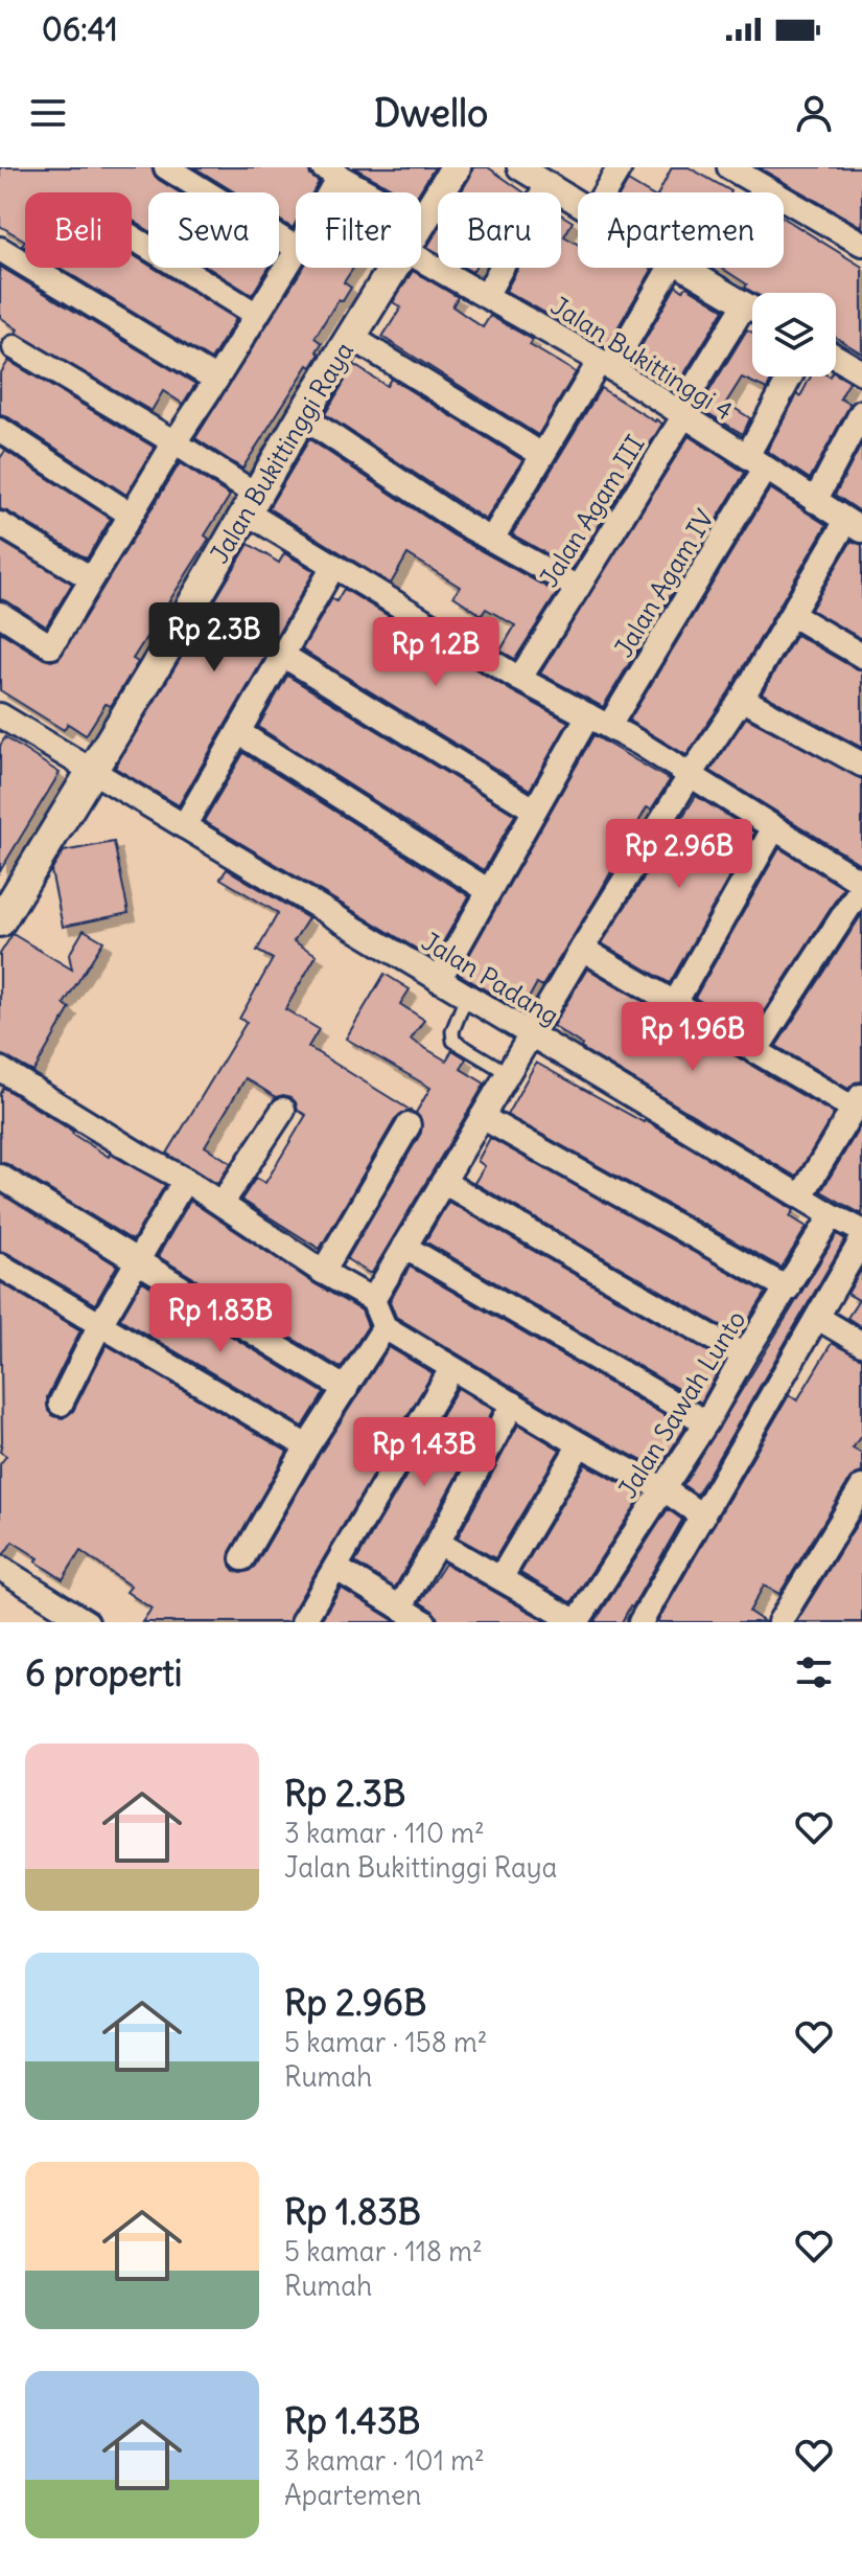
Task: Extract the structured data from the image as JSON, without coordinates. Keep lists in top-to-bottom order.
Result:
{
  "streets": {
    "street": [
      "Jalan Bukittinggi 4",
      "Jalan Bukittinggi Raya",
      "Jalan Agam III",
      "Jalan Agam IV",
      "Jalan Padang",
      "Jalan Sawah Lunto"
    ]
  },
  "crossings": [
    ["Jalan Bukittinggi 4", "Jalan Agam III"],
    ["Jalan Bukittinggi 4", "Jalan Agam IV"],
    ["Jalan Bukittinggi Raya", "Jalan Padang"],
    ["Jalan Agam IV", "Jalan Padang"],
    ["Jalan Padang", "Jalan Sawah Lunto"]
  ],
  "page": {
    "status": "06:41",
    "header": "Dwello",
    "chip": [
      "Beli",
      "Sewa",
      "Filter",
      "Baru",
      "Apartemen"
    ],
    "price": [
      "Rp 2.3B",
      "Rp 1.2B",
      "Rp 2.96B",
      "Rp 1.96B",
      "Rp 1.83B",
      "Rp 1.43B"
    ],
    "heading": "6 properti",
    "list": [
      {
        "name": "Rp 2.3B",
        "note": "3 kamar · 110 m² · Jalan Bukittinggi Raya"
      },
      {
        "name": "Rp 2.96B",
        "note": "5 kamar · 158 m² · Rumah"
      },
      {
        "name": "Rp 1.83B",
        "note": "5 kamar · 118 m² · Rumah"
      },
      {
        "name": "Rp 1.43B",
        "note": "3 kamar · 101 m² · Apartemen"
      }
    ]
  }
}
